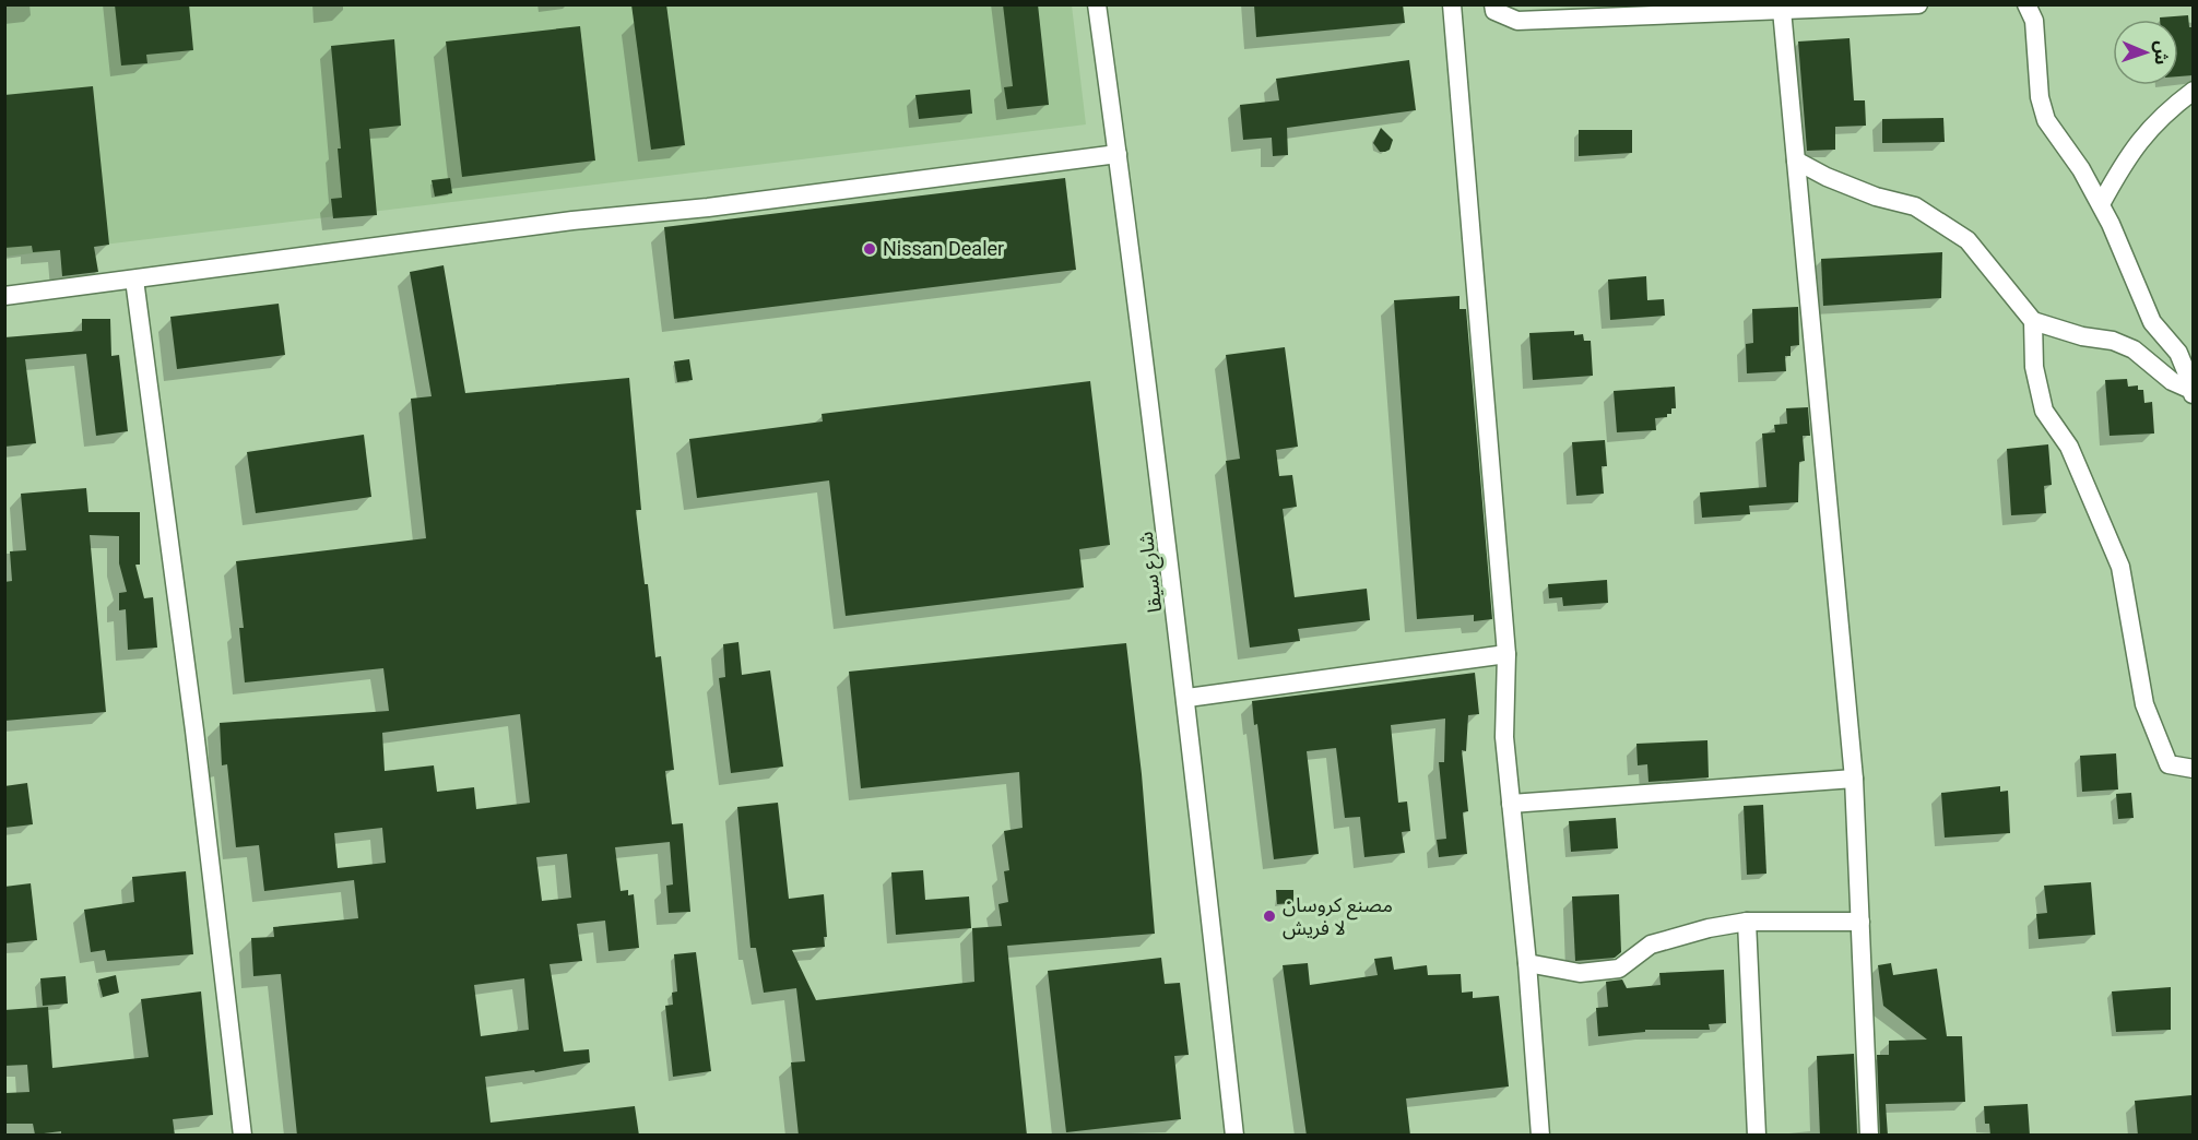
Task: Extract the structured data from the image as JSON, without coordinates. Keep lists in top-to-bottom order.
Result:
{
  "streets": {
    "street": ["شارع سيقا"]
  },
  "places": ["Nissan Dealer", "مصنع كروسان لا فريش"],
  "north": "right"
}
